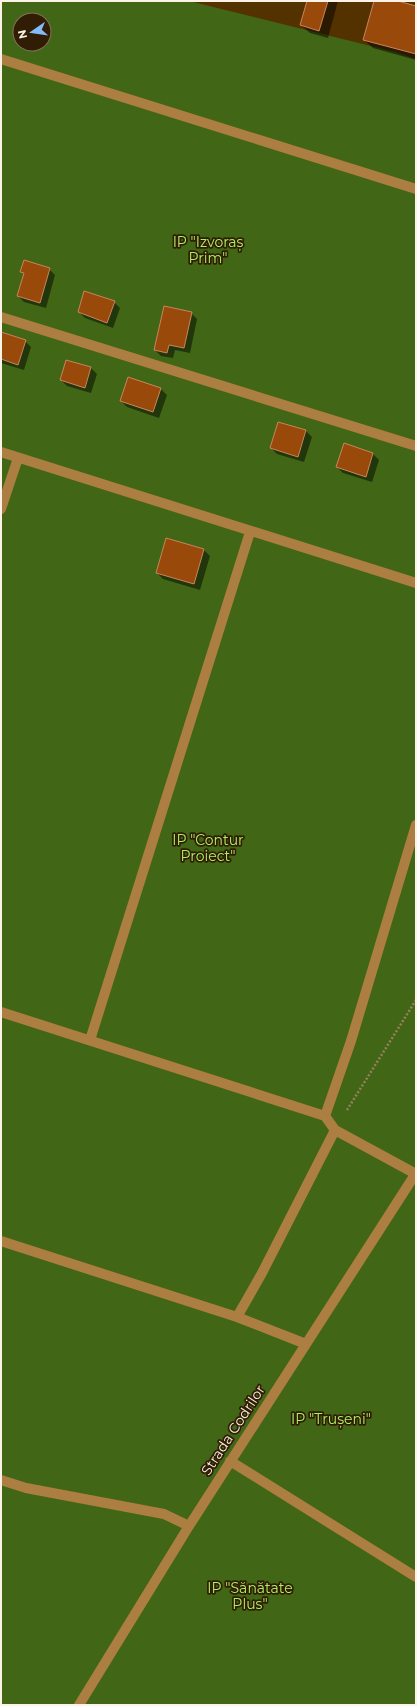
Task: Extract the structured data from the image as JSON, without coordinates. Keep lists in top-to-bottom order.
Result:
{
  "streets": {
    "street": ["Strada Codrilor"]
  },
  "parks": [
    "IP \"Izvoraș Prim\"",
    "IP \"Contur Proiect\"",
    "IP \"Trușeni\"",
    "IP \"Sănătate Plus\""
  ],
  "north": "left"
}
